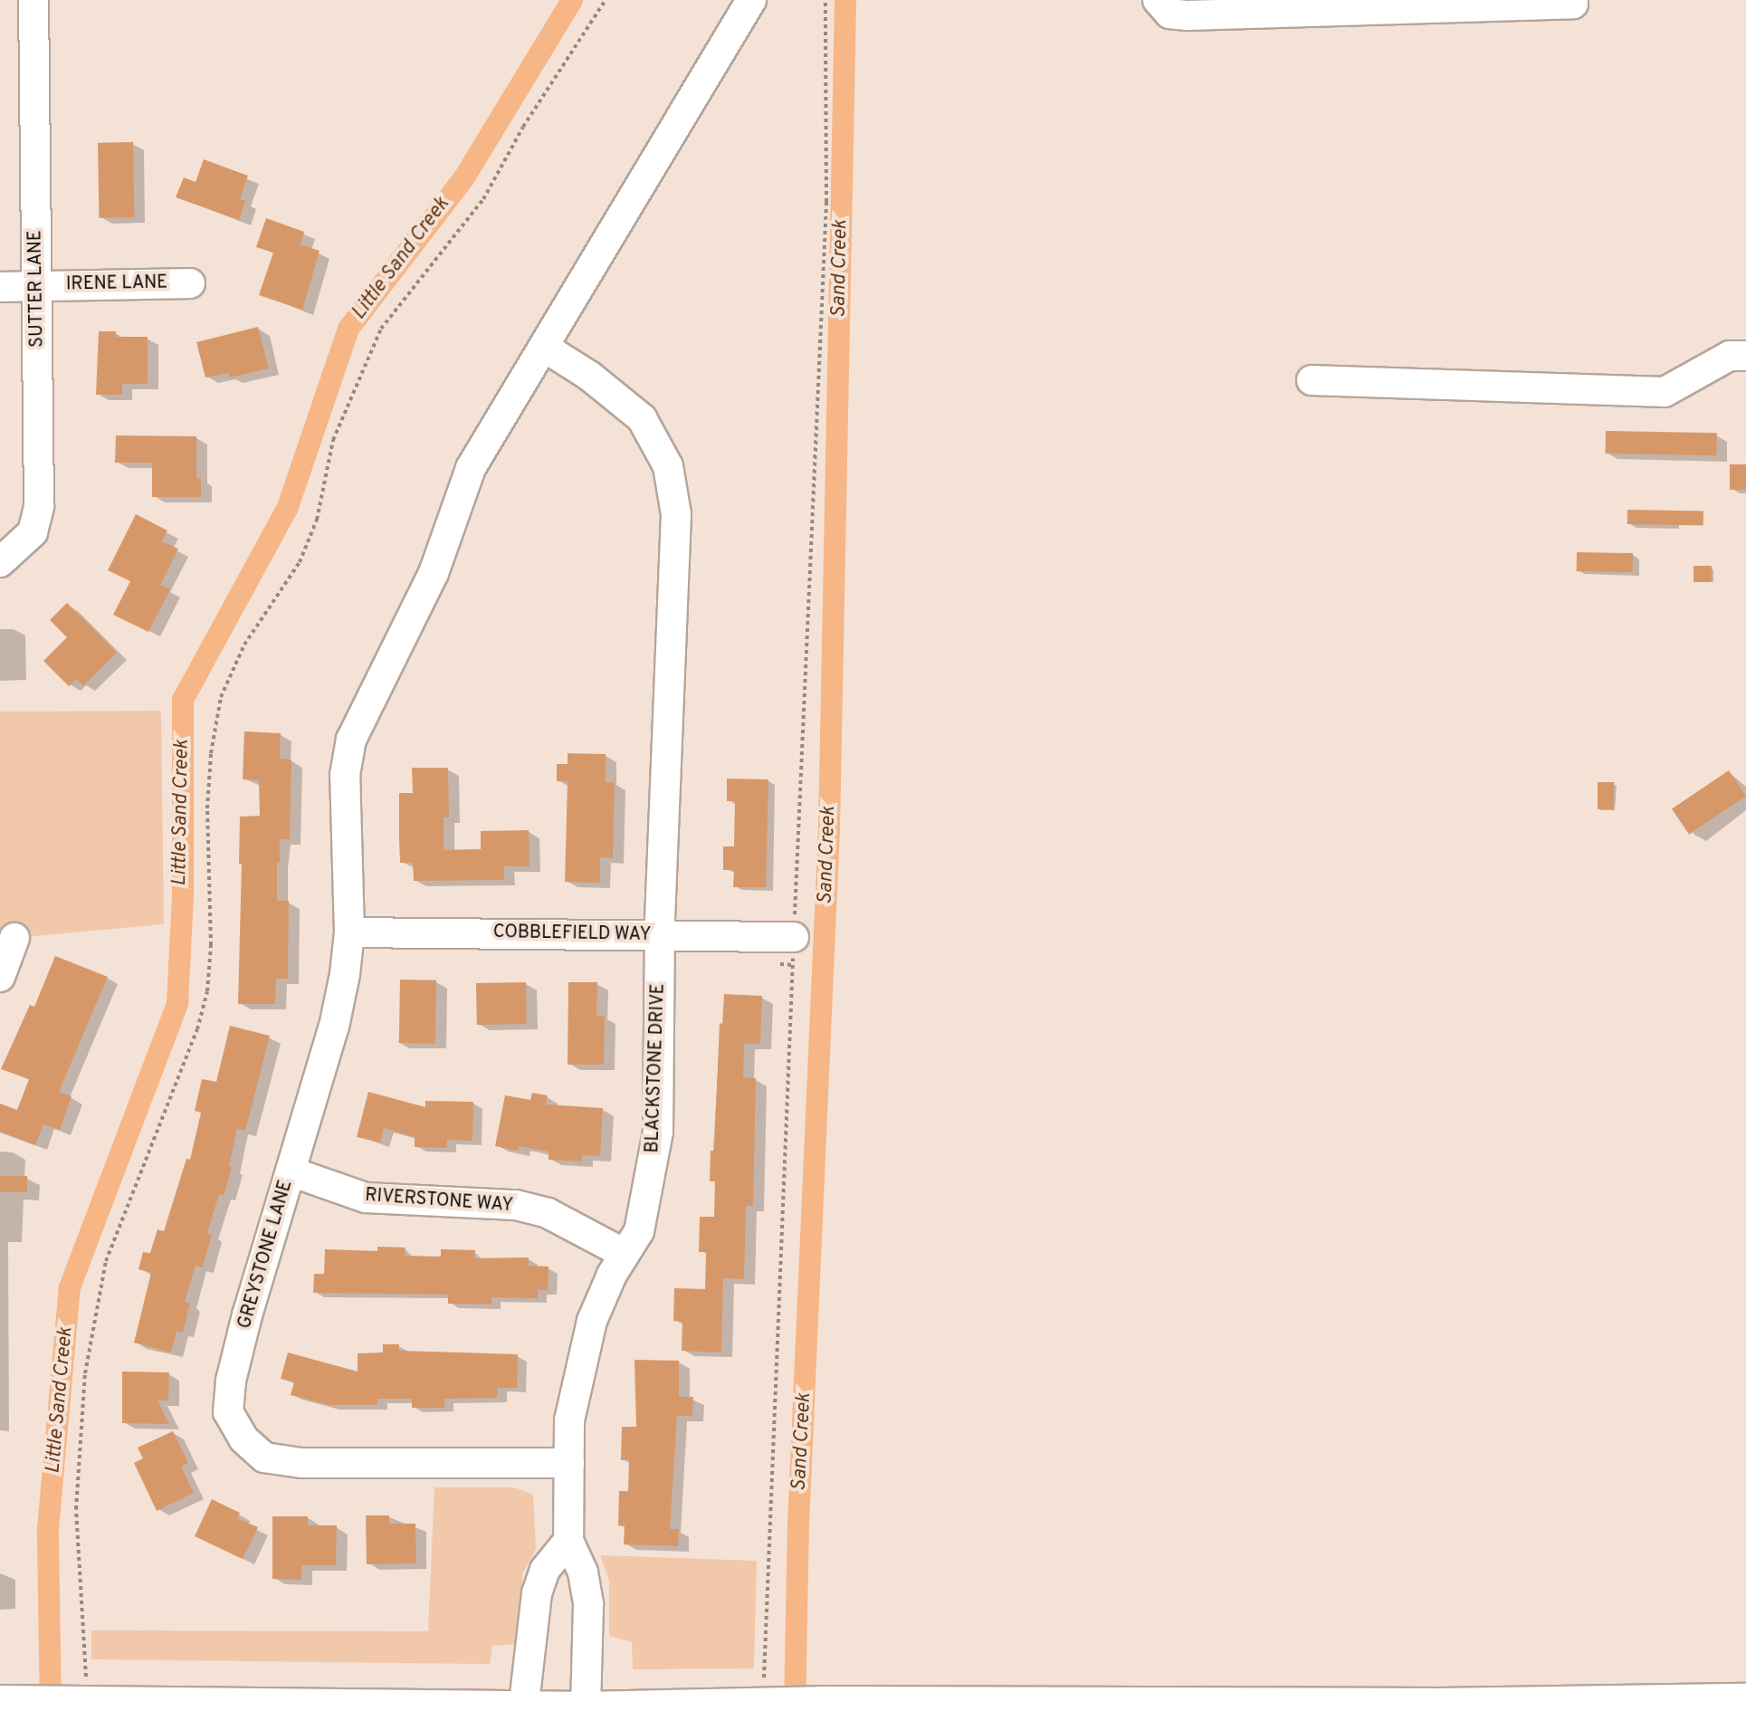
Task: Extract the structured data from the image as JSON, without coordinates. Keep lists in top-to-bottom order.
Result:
{
  "streets": {
    "street": [
      "IRENE LANE",
      "SUTTER LANE",
      "COBBLEFIELD WAY",
      "BLACKSTONE DRIVE",
      "RIVERSTONE WAY",
      "GREYSTONE LANE"
    ]
  },
  "crossings": [
    ["IRENE LANE", "SUTTER LANE"],
    ["COBBLEFIELD WAY", "BLACKSTONE DRIVE"],
    ["COBBLEFIELD WAY", "GREYSTONE LANE"],
    ["BLACKSTONE DRIVE", "RIVERSTONE WAY"],
    ["BLACKSTONE DRIVE", "GREYSTONE LANE"],
    ["RIVERSTONE WAY", "GREYSTONE LANE"]
  ],
  "water": ["Little Sand Creek", "Sand Creek"]
}
